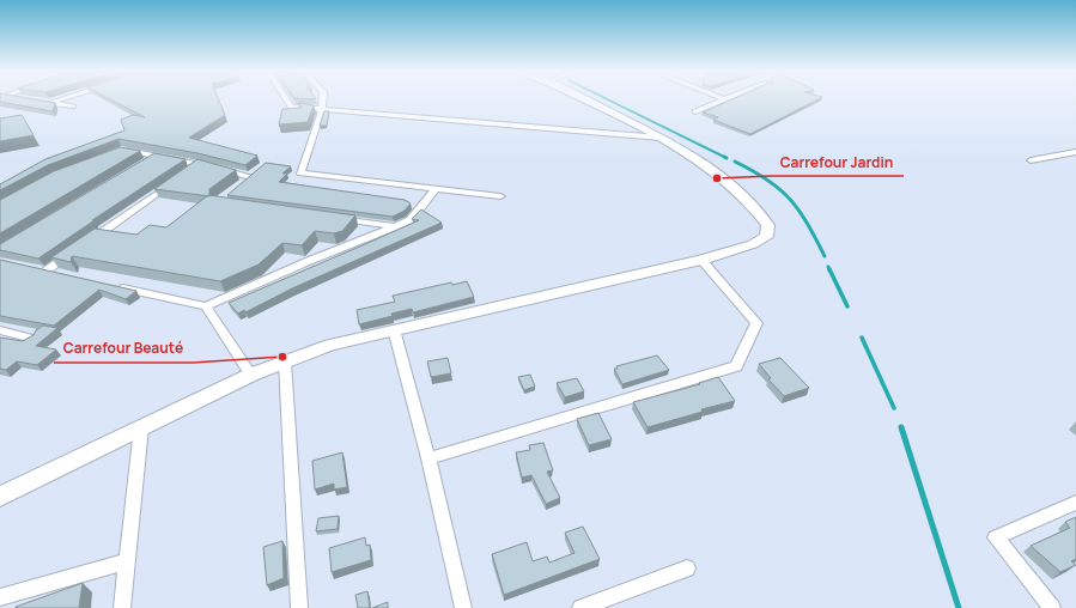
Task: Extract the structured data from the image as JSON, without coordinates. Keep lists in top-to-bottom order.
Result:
{
  "places": ["Carrefour Jardin", "Carrefour Beauté"]
}
